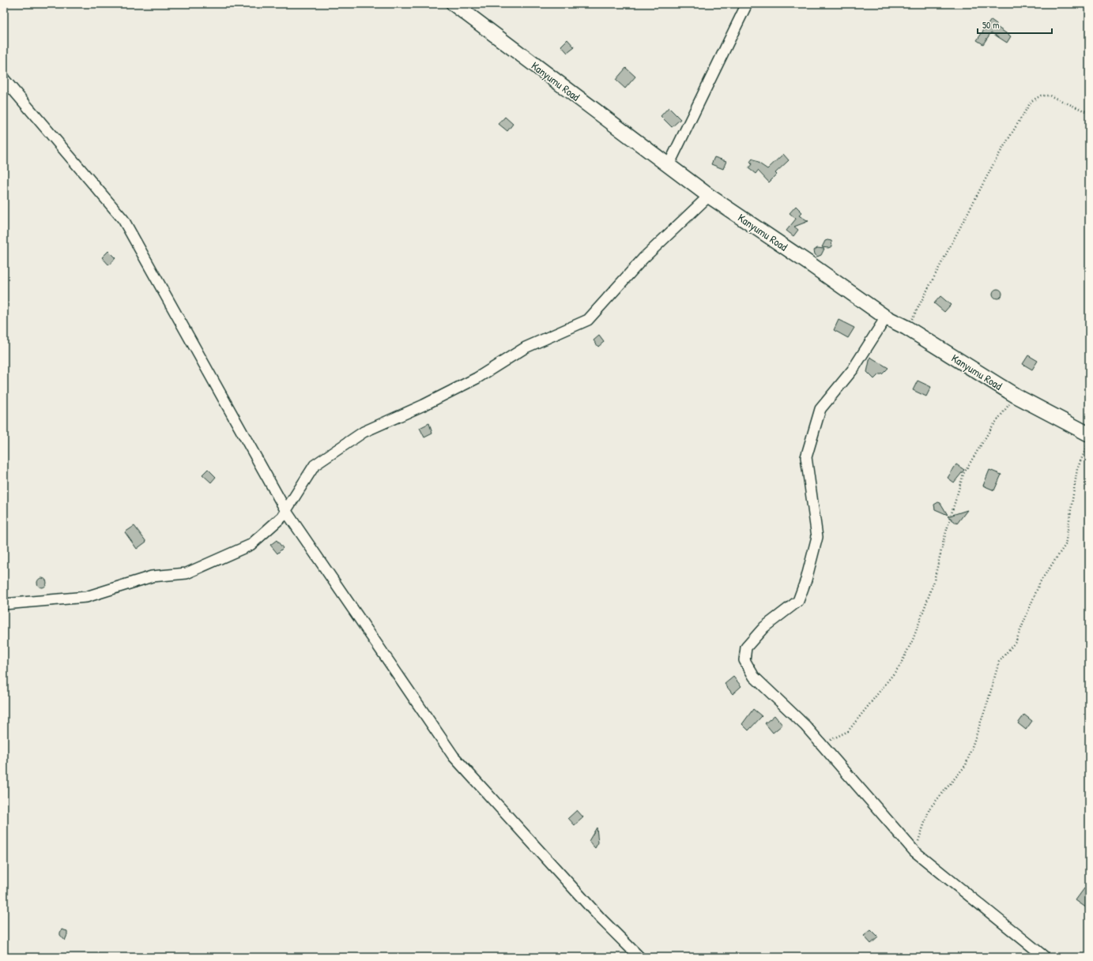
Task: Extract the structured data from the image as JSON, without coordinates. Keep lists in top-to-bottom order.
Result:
{
  "streets": {
    "street": ["Kanyumu Road"]
  },
  "scale_bar": "50 m"
}
